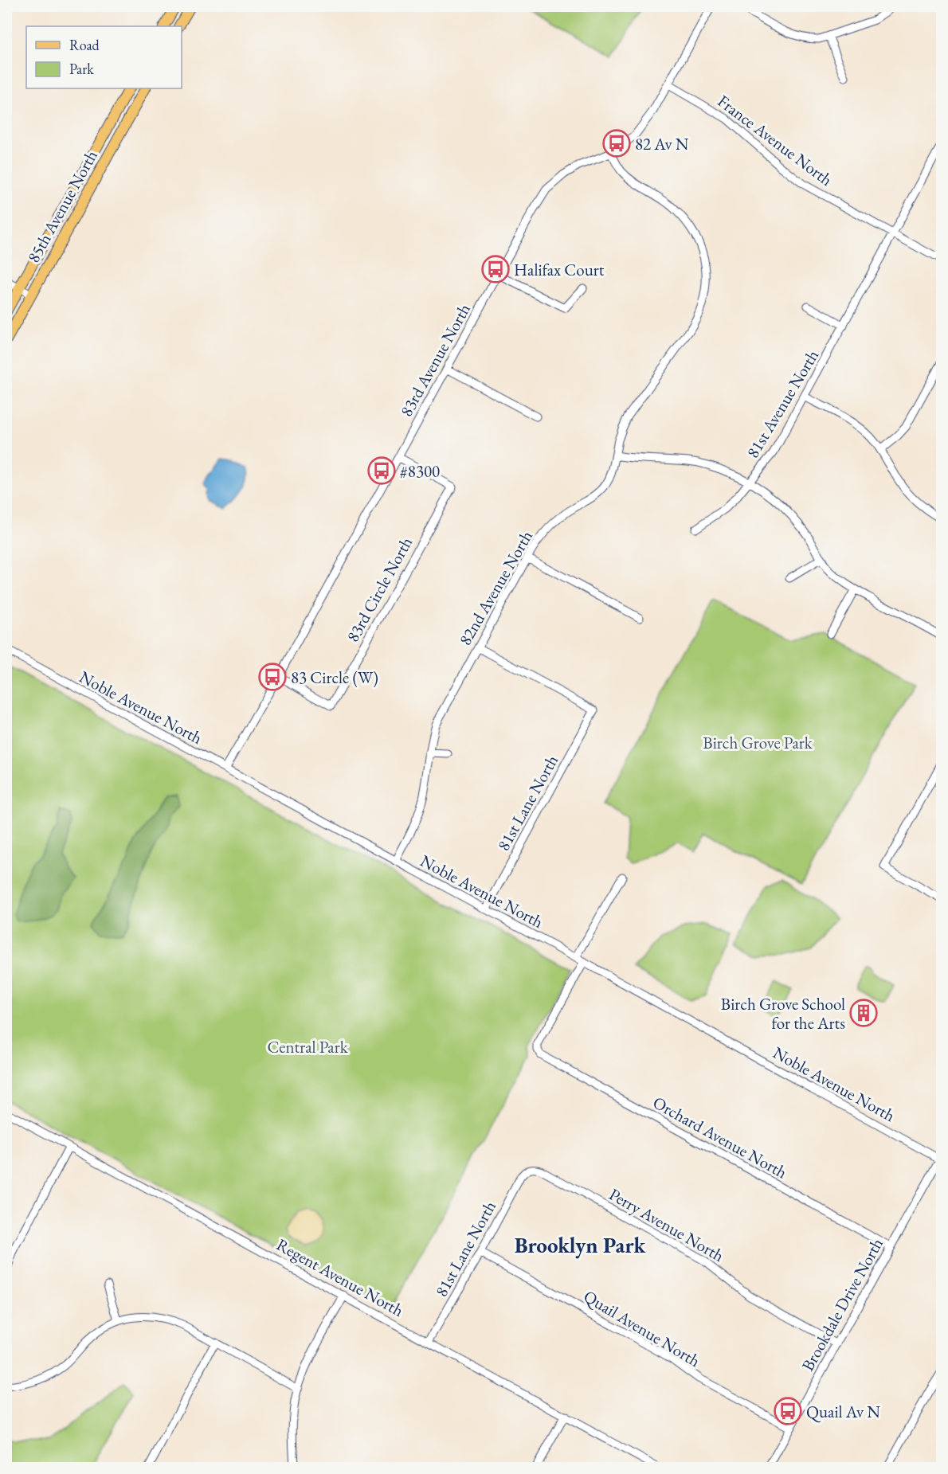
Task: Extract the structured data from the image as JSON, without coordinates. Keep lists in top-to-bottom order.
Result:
{
  "streets": {
    "main road": ["85th Avenue North"],
    "street": [
      "France Avenue North",
      "83rd Avenue North",
      "81st Avenue North",
      "82nd Avenue North",
      "83rd Circle North",
      "Noble Avenue North",
      "81st Lane North",
      "Orchard Avenue North",
      "Perry Avenue North",
      "Regent Avenue North",
      "Brookdale Drive North",
      "Quail Avenue North"
    ]
  },
  "crossings": [
    ["France Avenue North", "83rd Avenue North"],
    ["France Avenue North", "81st Avenue North"],
    ["83rd Avenue North", "82nd Avenue North"],
    ["83rd Avenue North", "83rd Circle North"],
    ["83rd Avenue North", "Noble Avenue North"],
    ["82nd Avenue North", "Noble Avenue North"],
    ["82nd Avenue North", "81st Lane North"],
    ["Noble Avenue North", "81st Lane North"],
    ["Noble Avenue North", "Orchard Avenue North"],
    ["Noble Avenue North", "Brookdale Drive North"],
    ["81st Lane North", "Perry Avenue North"],
    ["81st Lane North", "Regent Avenue North"],
    ["81st Lane North", "Quail Avenue North"],
    ["Orchard Avenue North", "Brookdale Drive North"],
    ["Perry Avenue North", "Brookdale Drive North"],
    ["Brookdale Drive North", "Quail Avenue North"]
  ],
  "districts": ["Brooklyn Park"],
  "parks": ["Birch Grove Park", "Central Park"],
  "places": {
    "bus stop": [
      "82 Av N",
      "Halifax Court",
      "#8300",
      "83 Circle (W)",
      "Quail Av N"
    ],
    "building": ["Birch Grove School for the Arts"]
  },
  "legend": ["Road", "Park"]
}
